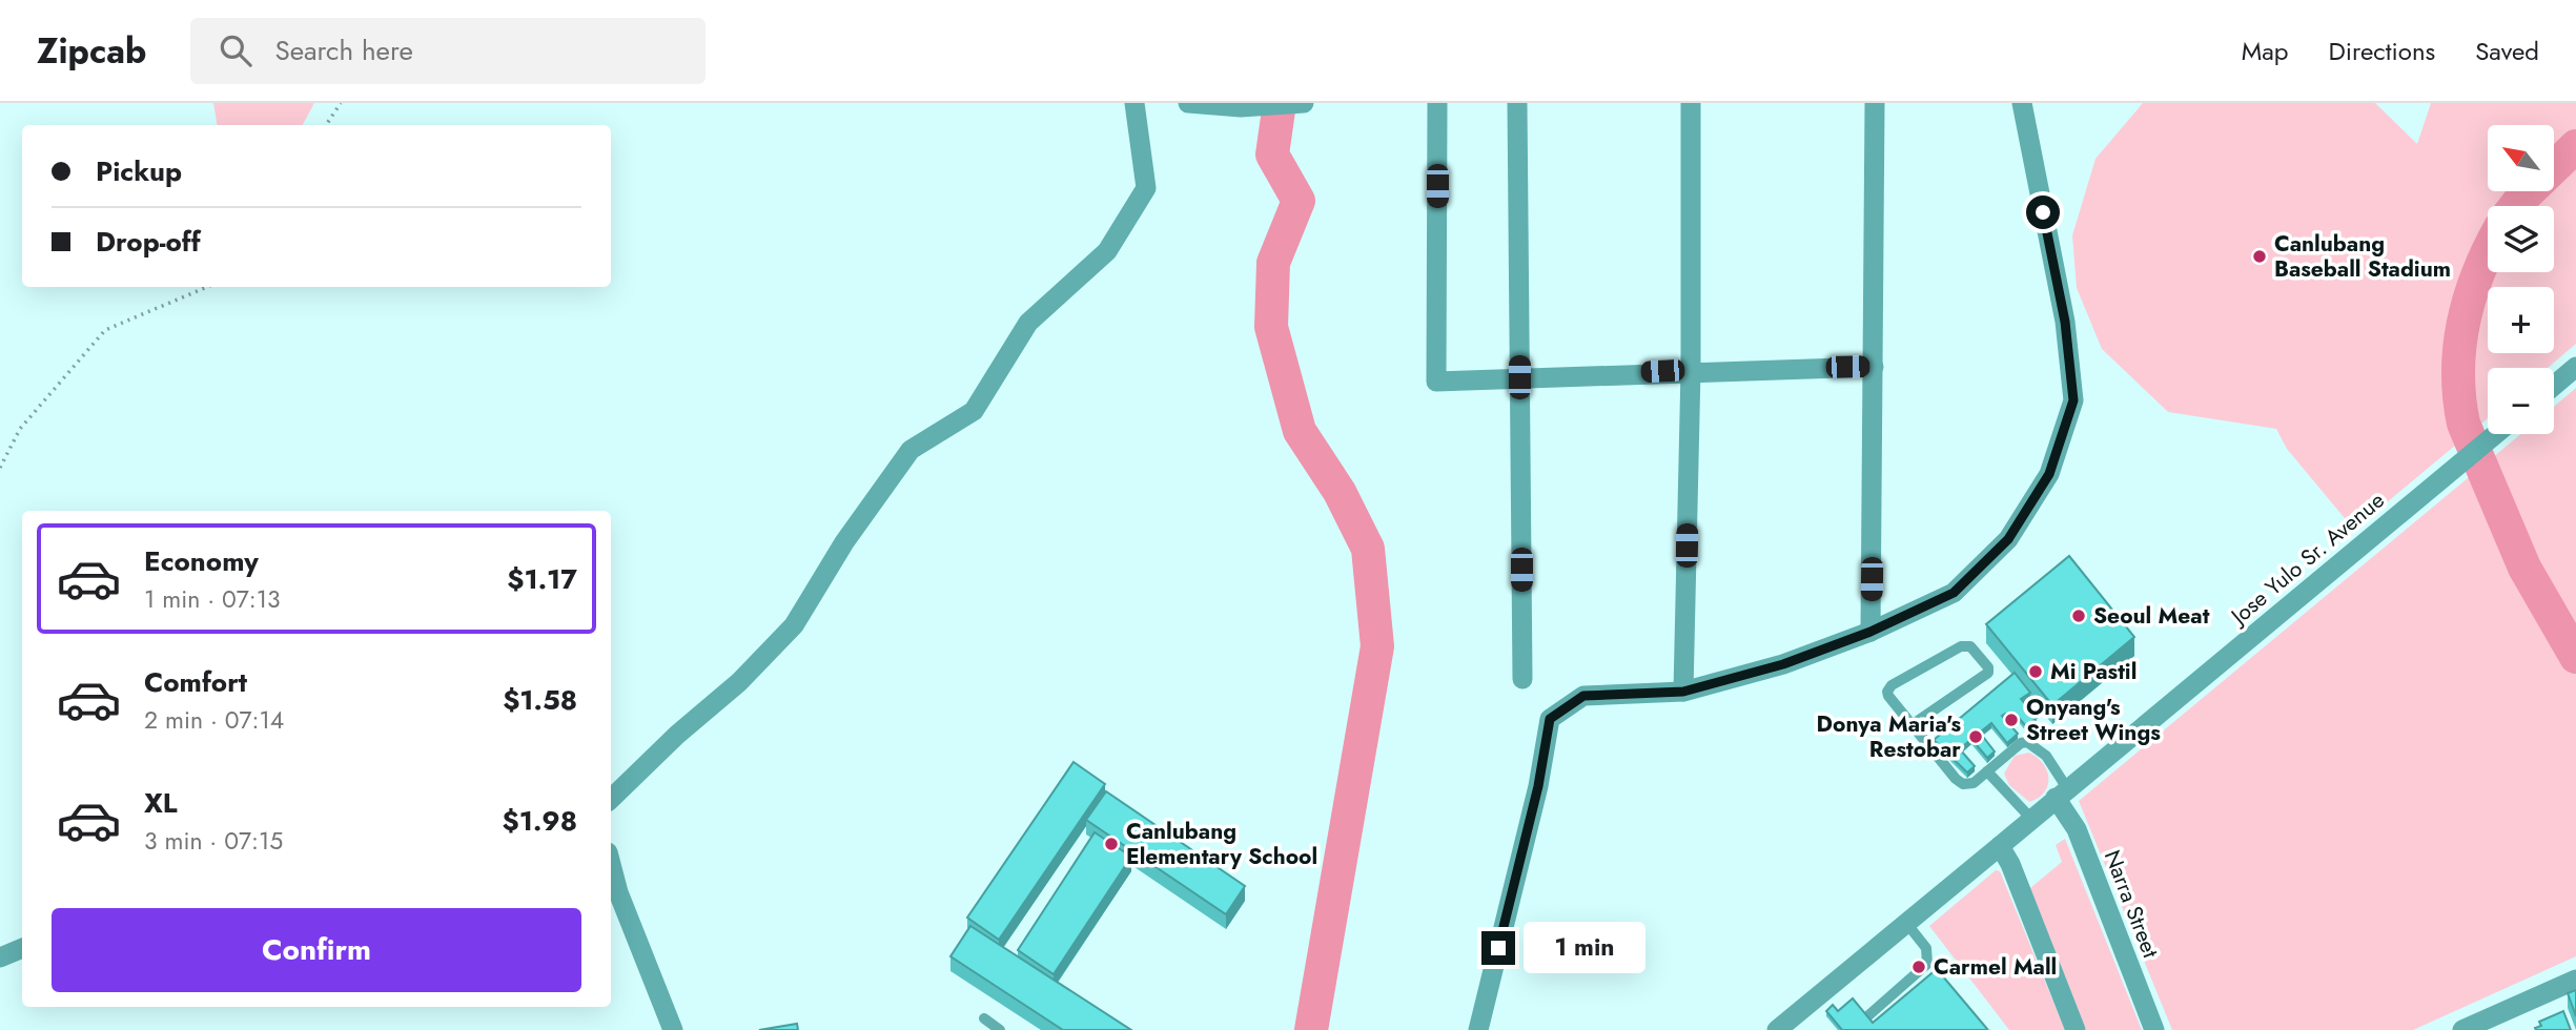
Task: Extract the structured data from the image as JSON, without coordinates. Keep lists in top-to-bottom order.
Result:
{
  "streets": {
    "street": ["Jose Yulo Sr. Avenue", "Narra Street"]
  },
  "crossings": [
    ["Jose Yulo Sr. Avenue", "Narra Street"]
  ],
  "places": [
    "Canlubang Baseball Stadium",
    "Seoul Meat",
    "Mi Pastil",
    "Onyang's Street Wings",
    "Donya Maria's Restobar",
    "Canlubang Elementary School",
    "Carmel Mall"
  ],
  "north": "top left",
  "page": {
    "header": "Zipcab",
    "search": "Search here",
    "nav": ["Map", "Directions", "Saved"],
    "map_buttons": ["+", "−"],
    "banner": ["Pickup", "Drop-off"],
    "list": [
      {
        "name": "Economy",
        "note": "1 min · 07:13",
        "value": "$1.17"
      },
      {
        "name": "Comfort",
        "note": "2 min · 07:14",
        "value": "$1.58"
      },
      {
        "name": "XL",
        "note": "3 min · 07:15",
        "value": "$1.98"
      }
    ],
    "buttons": "Confirm",
    "bubble": "1 min"
  }
}
